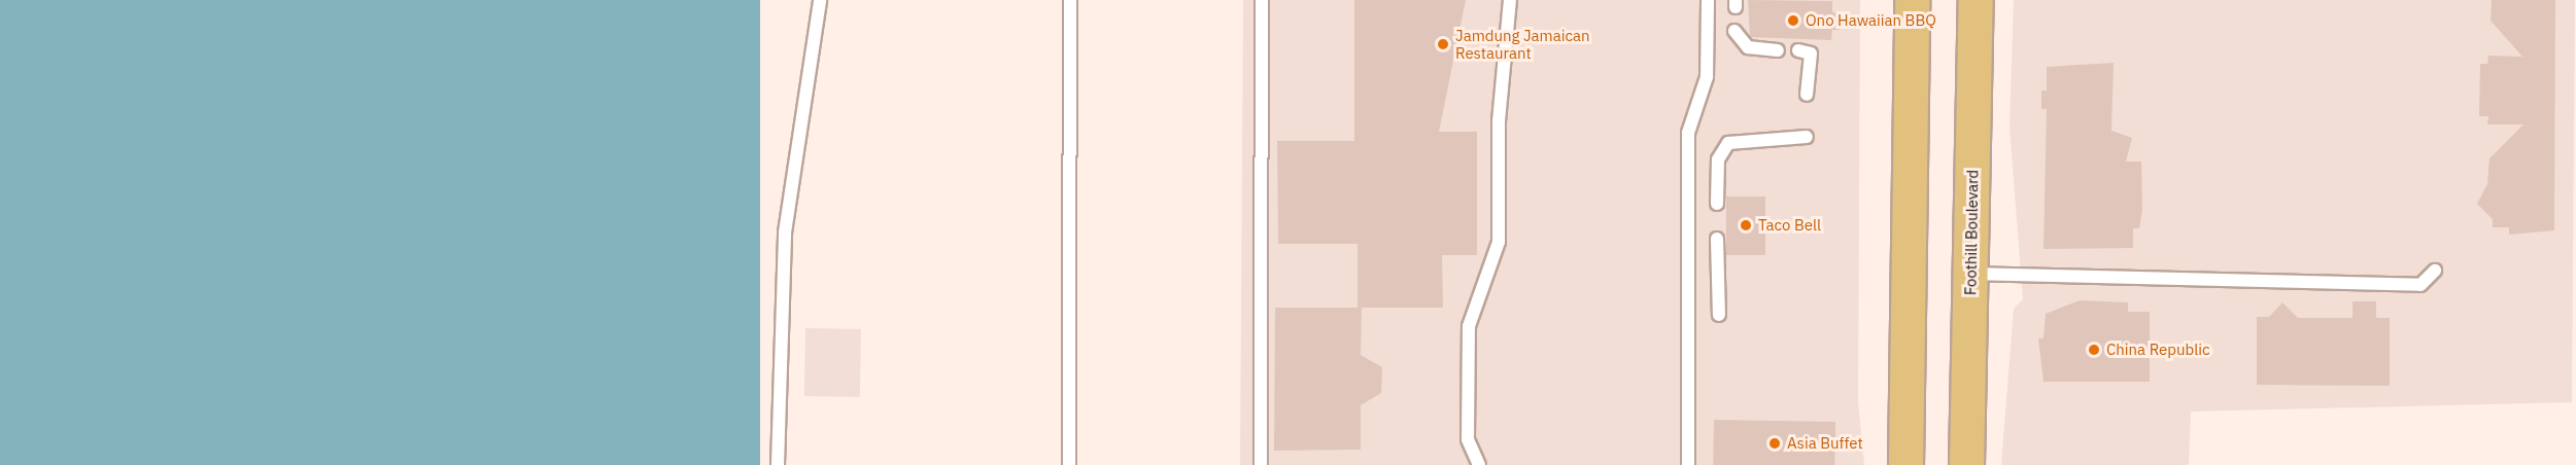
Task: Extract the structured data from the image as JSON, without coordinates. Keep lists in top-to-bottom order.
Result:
{
  "streets": {
    "main road": ["Foothill Boulevard"]
  },
  "places": [
    "Ono Hawaiian BBQ",
    "Jamdung Jamaican Restaurant",
    "Taco Bell",
    "China Republic",
    "Asia Buffet"
  ]
}
